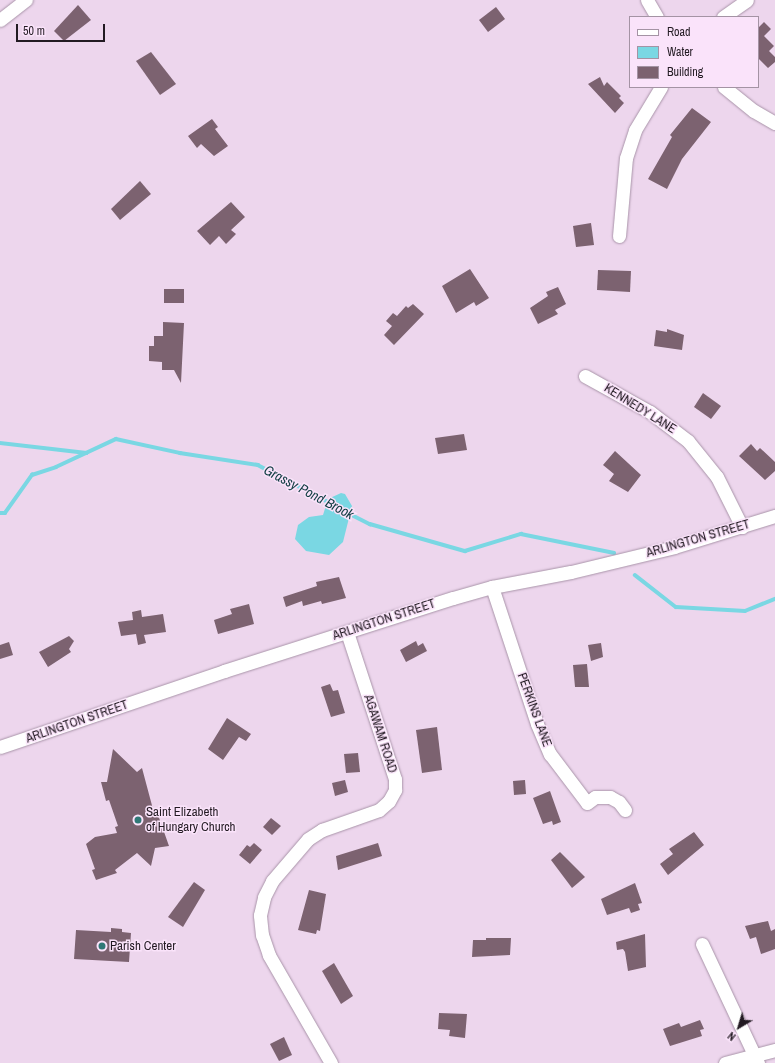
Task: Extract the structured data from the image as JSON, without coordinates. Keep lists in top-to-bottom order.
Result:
{
  "streets": {
    "street": [
      "KENNEDY LANE",
      "ARLINGTON STREET",
      "PERKINS LANE",
      "AGAWAM ROAD"
    ]
  },
  "crossings": [
    ["KENNEDY LANE", "ARLINGTON STREET"],
    ["ARLINGTON STREET", "PERKINS LANE"],
    ["ARLINGTON STREET", "AGAWAM ROAD"]
  ],
  "water": ["Grassy Pond Brook"],
  "places": ["Saint Elizabeth of Hungary Church", "Parish Center"],
  "legend": ["Road", "Water", "Building"],
  "scale_bar": "50 m",
  "north": "bottom left"
}
